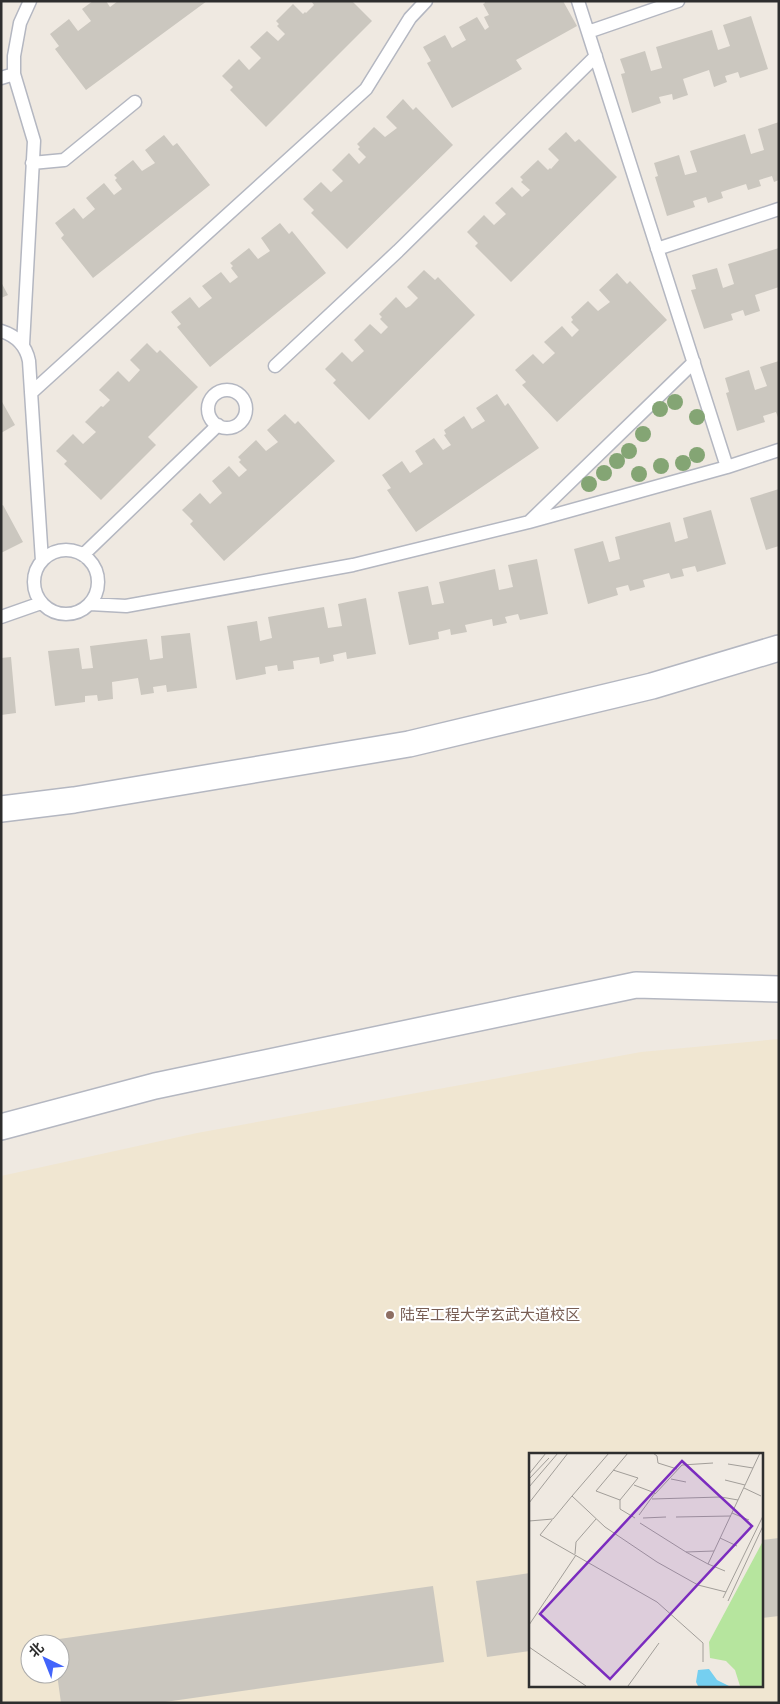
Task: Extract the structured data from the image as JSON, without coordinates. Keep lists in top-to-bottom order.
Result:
{
  "places": ["陆军工程大学玄武大道校区"],
  "north": "top left"
}
